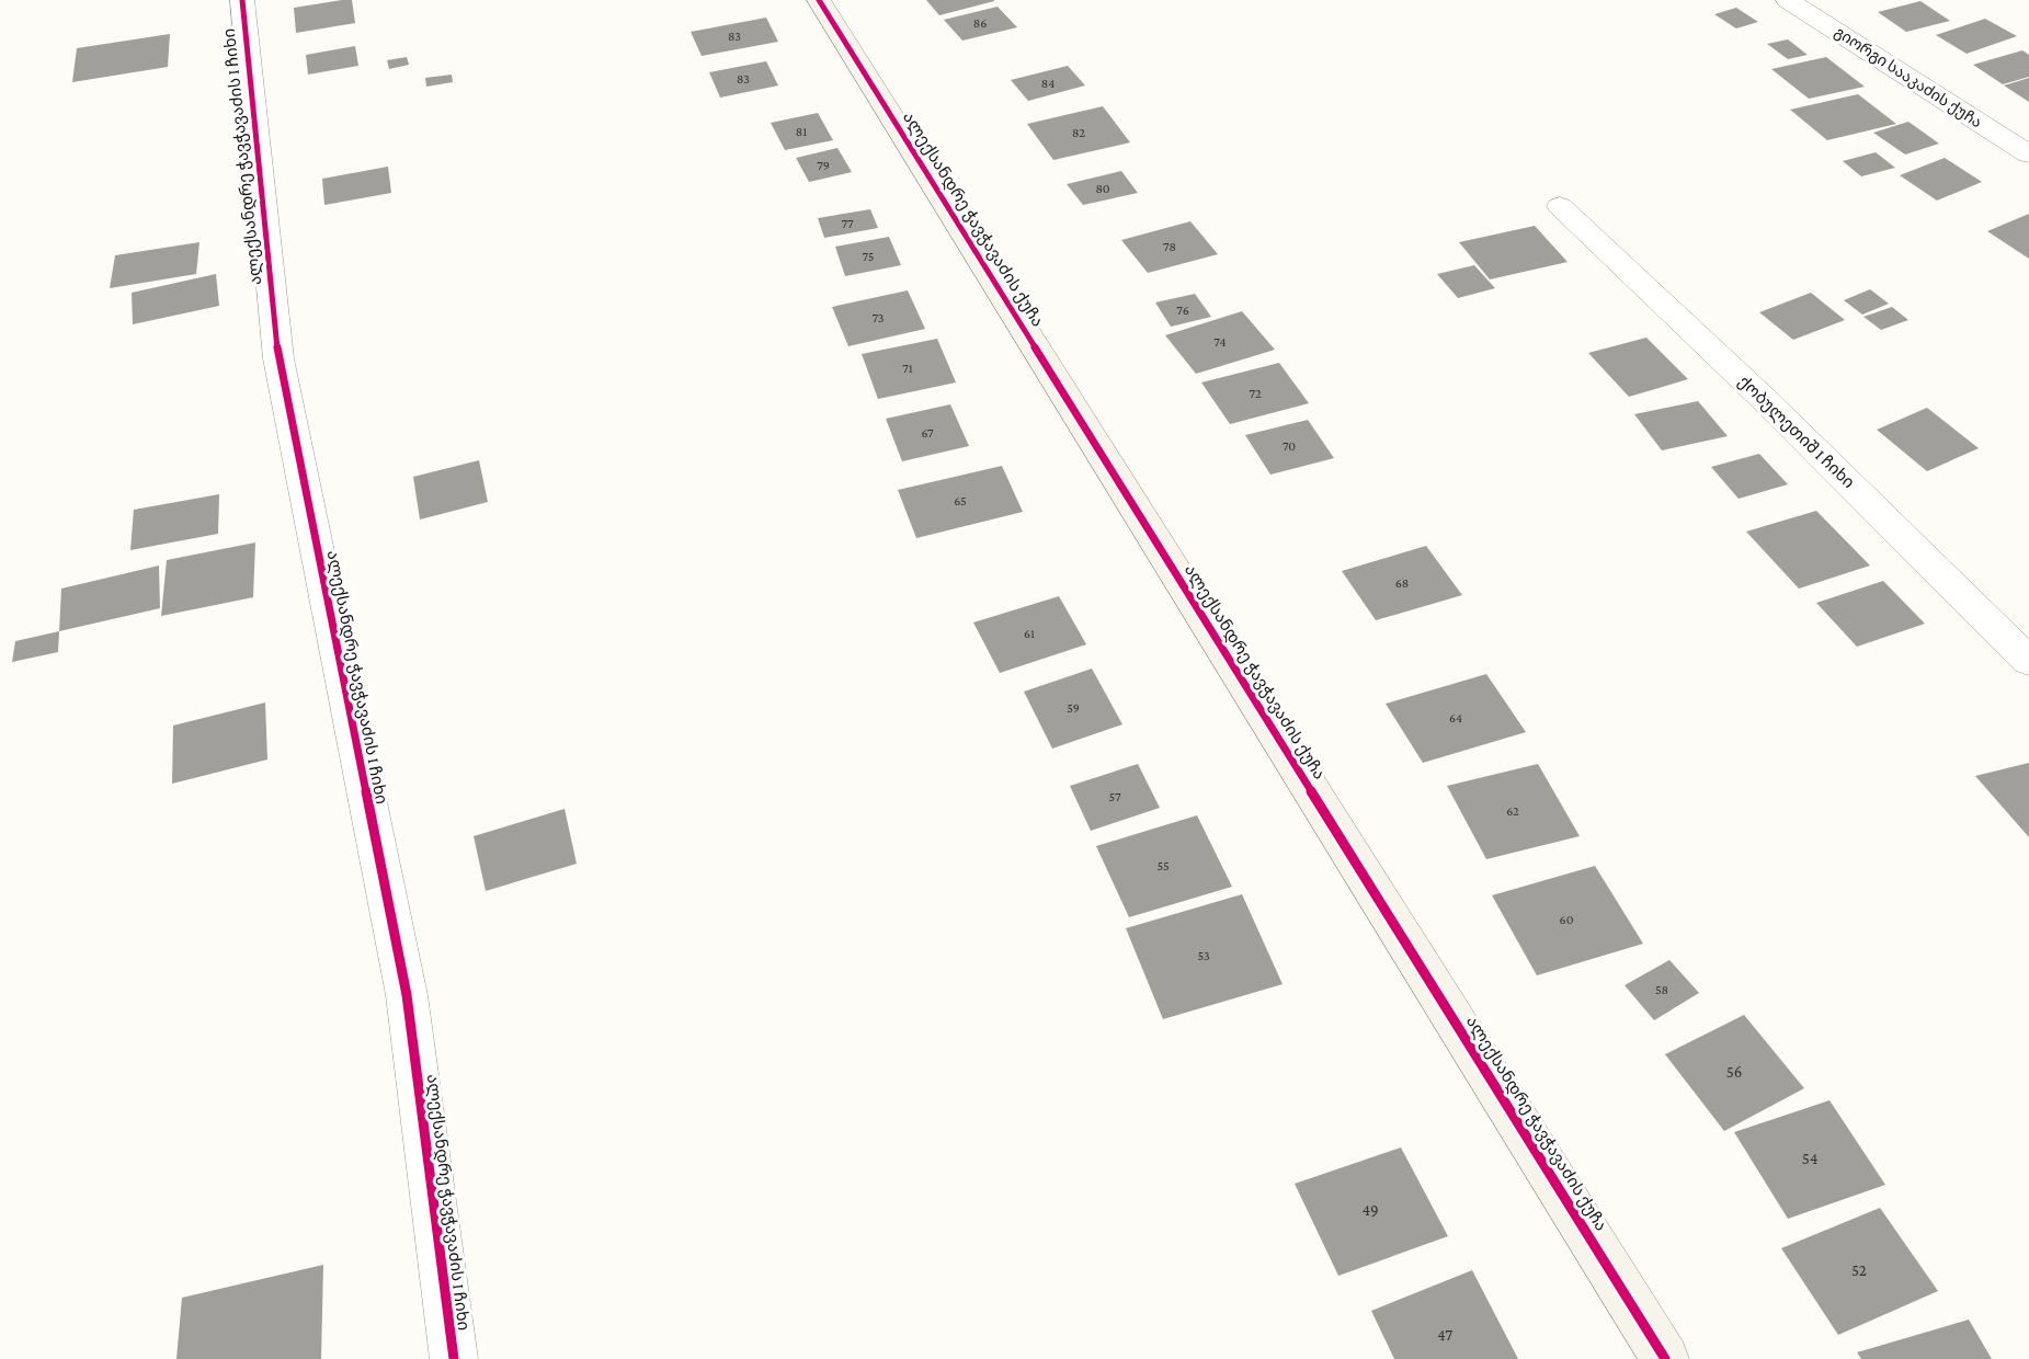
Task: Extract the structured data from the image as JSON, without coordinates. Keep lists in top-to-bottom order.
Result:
{
  "streets": {
    "street": [
      "გიორგი სააკაძის ქუჩა",
      "ალექსანდრე ჭავჭავაძის I ჩიხი",
      "ალექსანდრე ჭავჭავაძის ქუჩა",
      "ქობულეთიშ I ჩიხი"
    ]
  },
  "house_numbers": [
    "86",
    "83",
    "83",
    "84",
    "81",
    "82",
    "79",
    "80",
    "77",
    "78",
    "75",
    "76",
    "73",
    "74",
    "71",
    "72",
    "67",
    "70",
    "65",
    "68",
    "61",
    "59",
    "64",
    "57",
    "62",
    "55",
    "60",
    "53",
    "58",
    "56",
    "54",
    "49",
    "52",
    "47"
  ]
}
